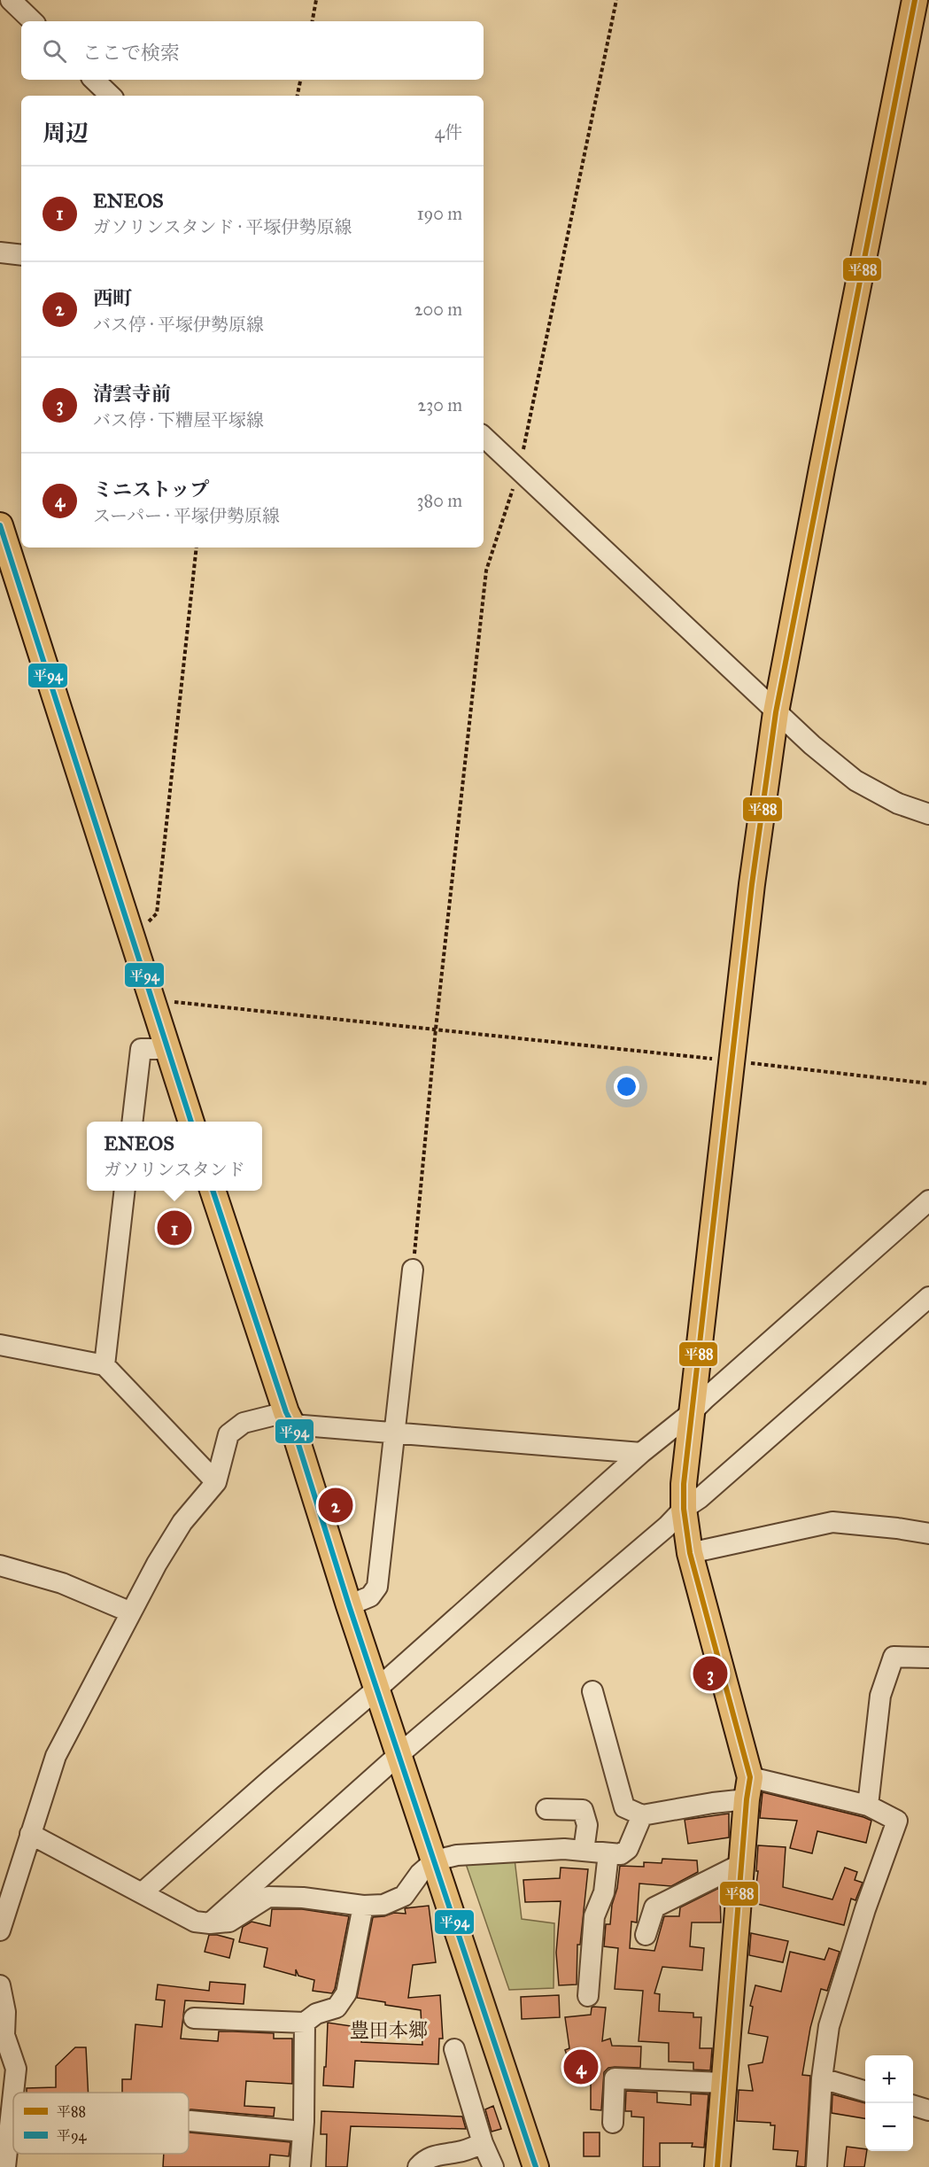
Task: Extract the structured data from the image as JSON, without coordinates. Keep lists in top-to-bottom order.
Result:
{
  "districts": ["豊田本郷"],
  "lines": ["transit line 平88", "transit line 平94"],
  "legend": ["平88", "平94"],
  "page": {
    "search": "ここで検索",
    "heading": ["周辺", "4件"],
    "list": [
      {
        "mark": "1",
        "name": "ENEOS",
        "note": "ガソリンスタンド · 平塚伊勢原線",
        "value": "190 m"
      },
      {
        "mark": "2",
        "name": "西町",
        "note": "バス停 · 平塚伊勢原線",
        "value": "200 m"
      },
      {
        "mark": "3",
        "name": "清雲寺前",
        "note": "バス停 · 下糟屋平塚線",
        "value": "230 m"
      },
      {
        "mark": "4",
        "name": "ミニストップ",
        "note": "スーパー · 平塚伊勢原線",
        "value": "380 m"
      }
    ],
    "popup": ["ENEOS", "ガソリンスタンド"],
    "pins": [
      "1",
      "2",
      "3",
      "4"
    ],
    "map_buttons": ["+", "−"]
  }
}
